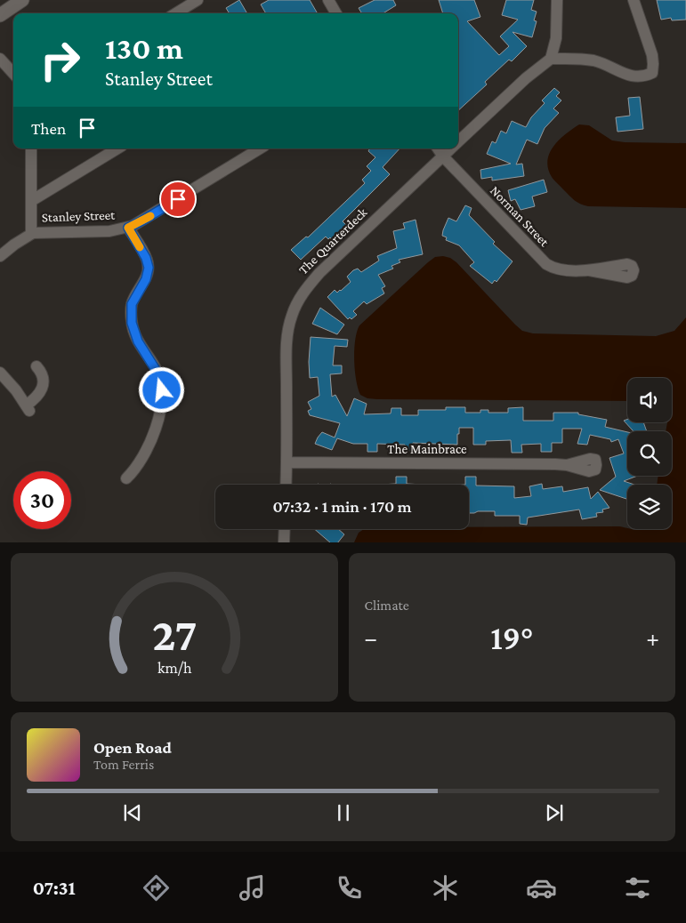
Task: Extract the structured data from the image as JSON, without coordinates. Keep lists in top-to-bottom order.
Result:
{
  "streets": {
    "street": [
      "Stanley Street",
      "Norman Street",
      "The Quarterdeck",
      "The Mainbrace"
    ]
  },
  "crossings": [
    ["Norman Street", "The Quarterdeck"],
    ["The Quarterdeck", "The Mainbrace"]
  ],
  "page": {
    "turn": ["130 m", "Stanley Street"],
    "then": "Then",
    "limit": "30",
    "trip": "07:32 · 1 min · 170 m",
    "tile": "Climate",
    "heat": ["−", "19°", "+"],
    "song": ["Open Road", "Tom Ferris"],
    "tabs": "07:31",
    "gauge": ["27", "km/h"]
  }
}
